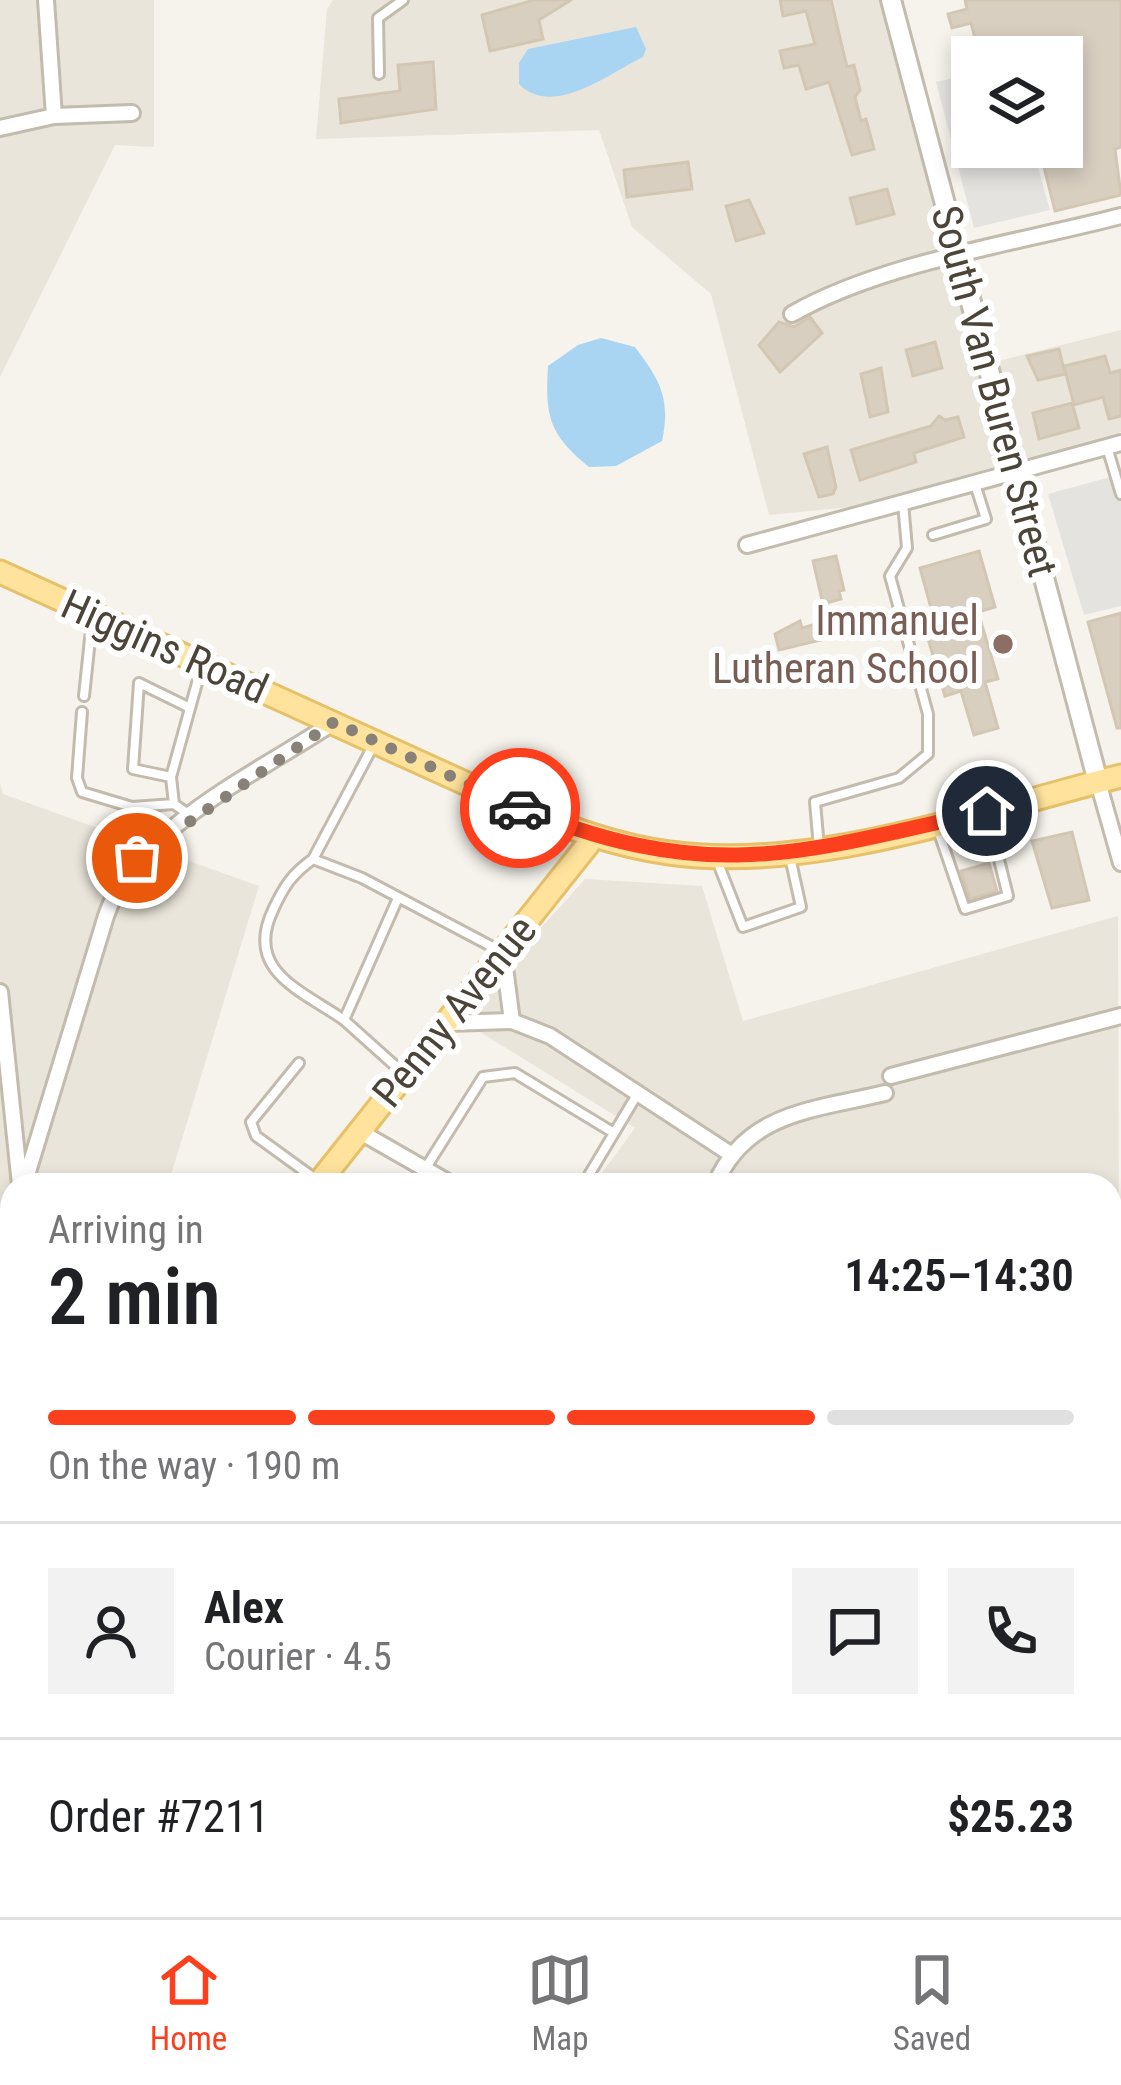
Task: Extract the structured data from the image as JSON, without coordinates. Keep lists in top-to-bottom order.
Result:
{
  "streets": {
    "main road": ["Higgins Road", "Penny Avenue"],
    "street": ["South Van Buren Street"]
  },
  "crossings": [
    ["South Van Buren Street", "Higgins Road"],
    ["Higgins Road", "Penny Avenue"]
  ],
  "places": ["Immanuel Lutheran School"],
  "page": {
    "heading": ["2 min", "Arriving in", "14:25–14:30"],
    "panel": [
      "Alex",
      "Courier · 4.5",
      "Order #7211",
      "$25.23"
    ],
    "bar": "On the way · 190 m",
    "tabs": ["Home", "Map", "Saved"]
  }
}
